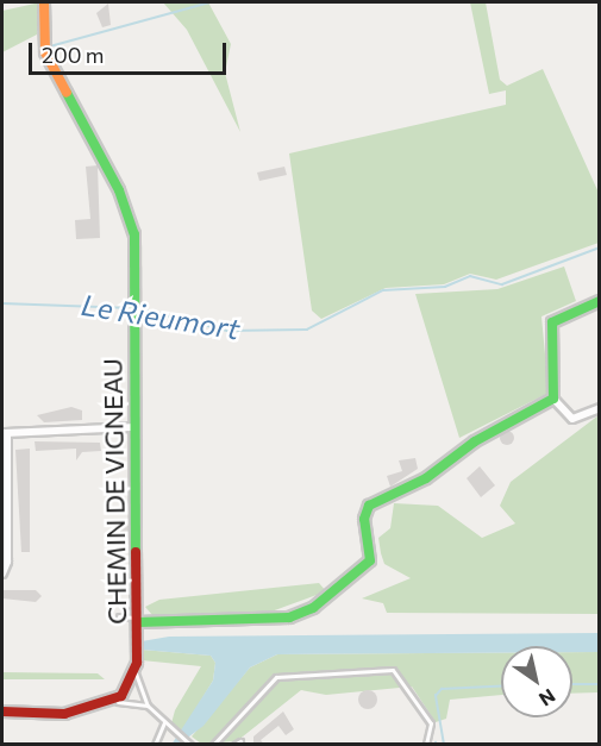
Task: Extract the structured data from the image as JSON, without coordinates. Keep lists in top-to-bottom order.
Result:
{
  "streets": {
    "street": ["CHEMIN DE VIGNEAU"]
  },
  "water": ["Le Rieumort"],
  "scale_bar": "200 m",
  "north": "bottom right"
}
